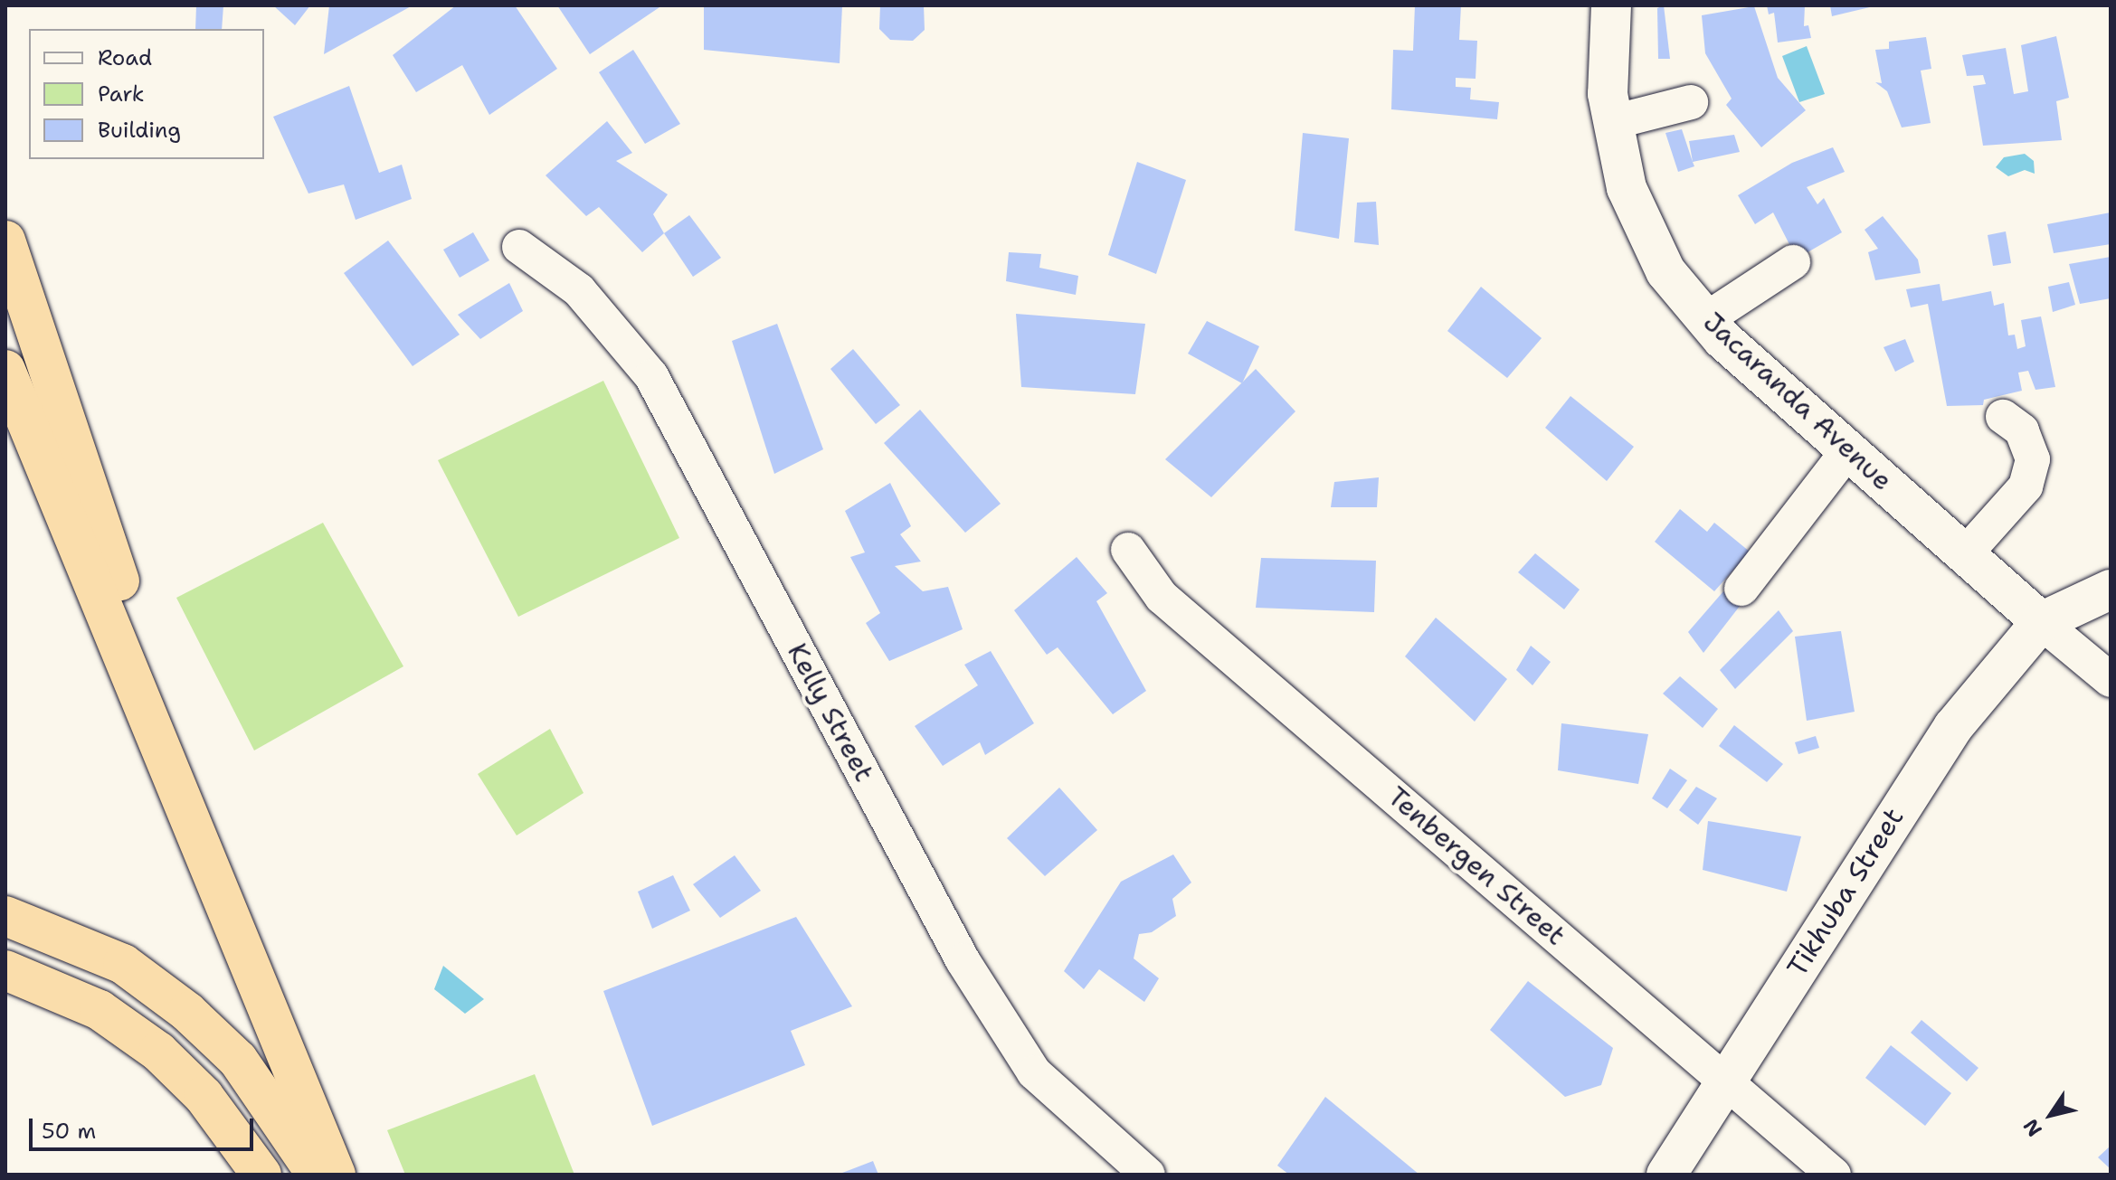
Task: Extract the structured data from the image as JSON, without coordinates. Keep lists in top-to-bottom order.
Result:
{
  "streets": {
    "street": [
      "Jacaranda Avenue",
      "Kelly Street",
      "Tenbergen Street",
      "Tikhuba Street"
    ]
  },
  "crossings": [
    ["Jacaranda Avenue", "Tikhuba Street"],
    ["Tenbergen Street", "Tikhuba Street"]
  ],
  "legend": ["Road", "Park", "Building"],
  "scale_bar": "50 m",
  "north": "bottom left"
}
